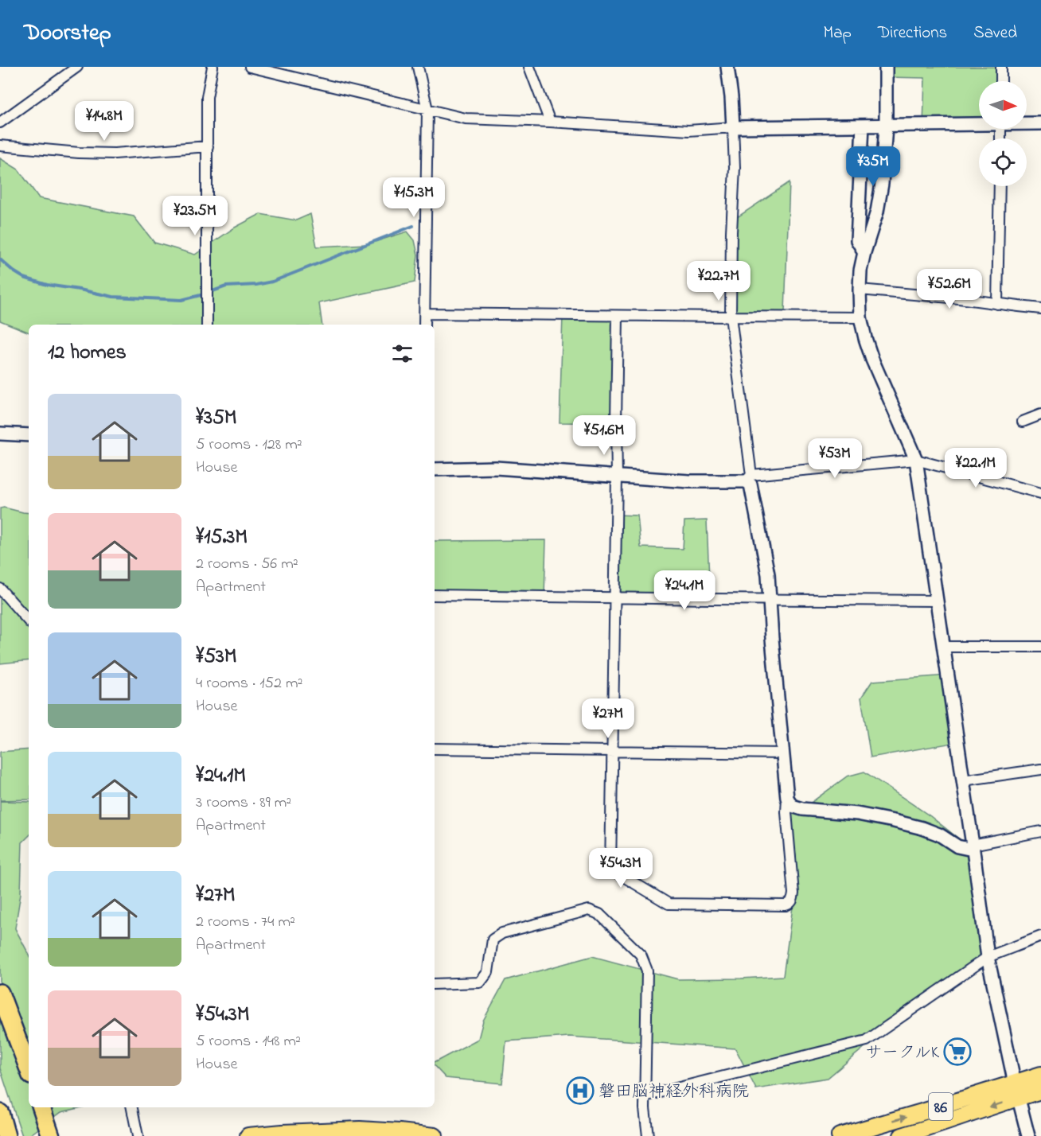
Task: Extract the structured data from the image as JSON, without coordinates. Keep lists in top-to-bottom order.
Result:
{
  "streets": {
    "main road": ["86"]
  },
  "places": {
    "supermarket": ["サークルK"],
    "hospital": ["磐田脳神経外科病院"]
  },
  "north": "right",
  "page": {
    "header": "Doorstep",
    "nav": ["Map", "Directions", "Saved"],
    "price": [
      "¥14.8M",
      "¥35M",
      "¥15.3M",
      "¥23.5M",
      "¥22.7M",
      "¥52.6M",
      "¥51.6M",
      "¥53M",
      "¥22.1M",
      "¥24.1M",
      "¥27M",
      "¥54.3M"
    ],
    "heading": "12 homes",
    "list": [
      {
        "name": "¥35M",
        "note": "5 rooms · 128 m² · House"
      },
      {
        "name": "¥15.3M",
        "note": "2 rooms · 56 m² · Apartment"
      },
      {
        "name": "¥53M",
        "note": "4 rooms · 152 m² · House"
      },
      {
        "name": "¥24.1M",
        "note": "3 rooms · 89 m² · Apartment"
      },
      {
        "name": "¥27M",
        "note": "2 rooms · 74 m² · Apartment"
      },
      {
        "name": "¥54.3M",
        "note": "5 rooms · 148 m² · House"
      }
    ]
  }
}
